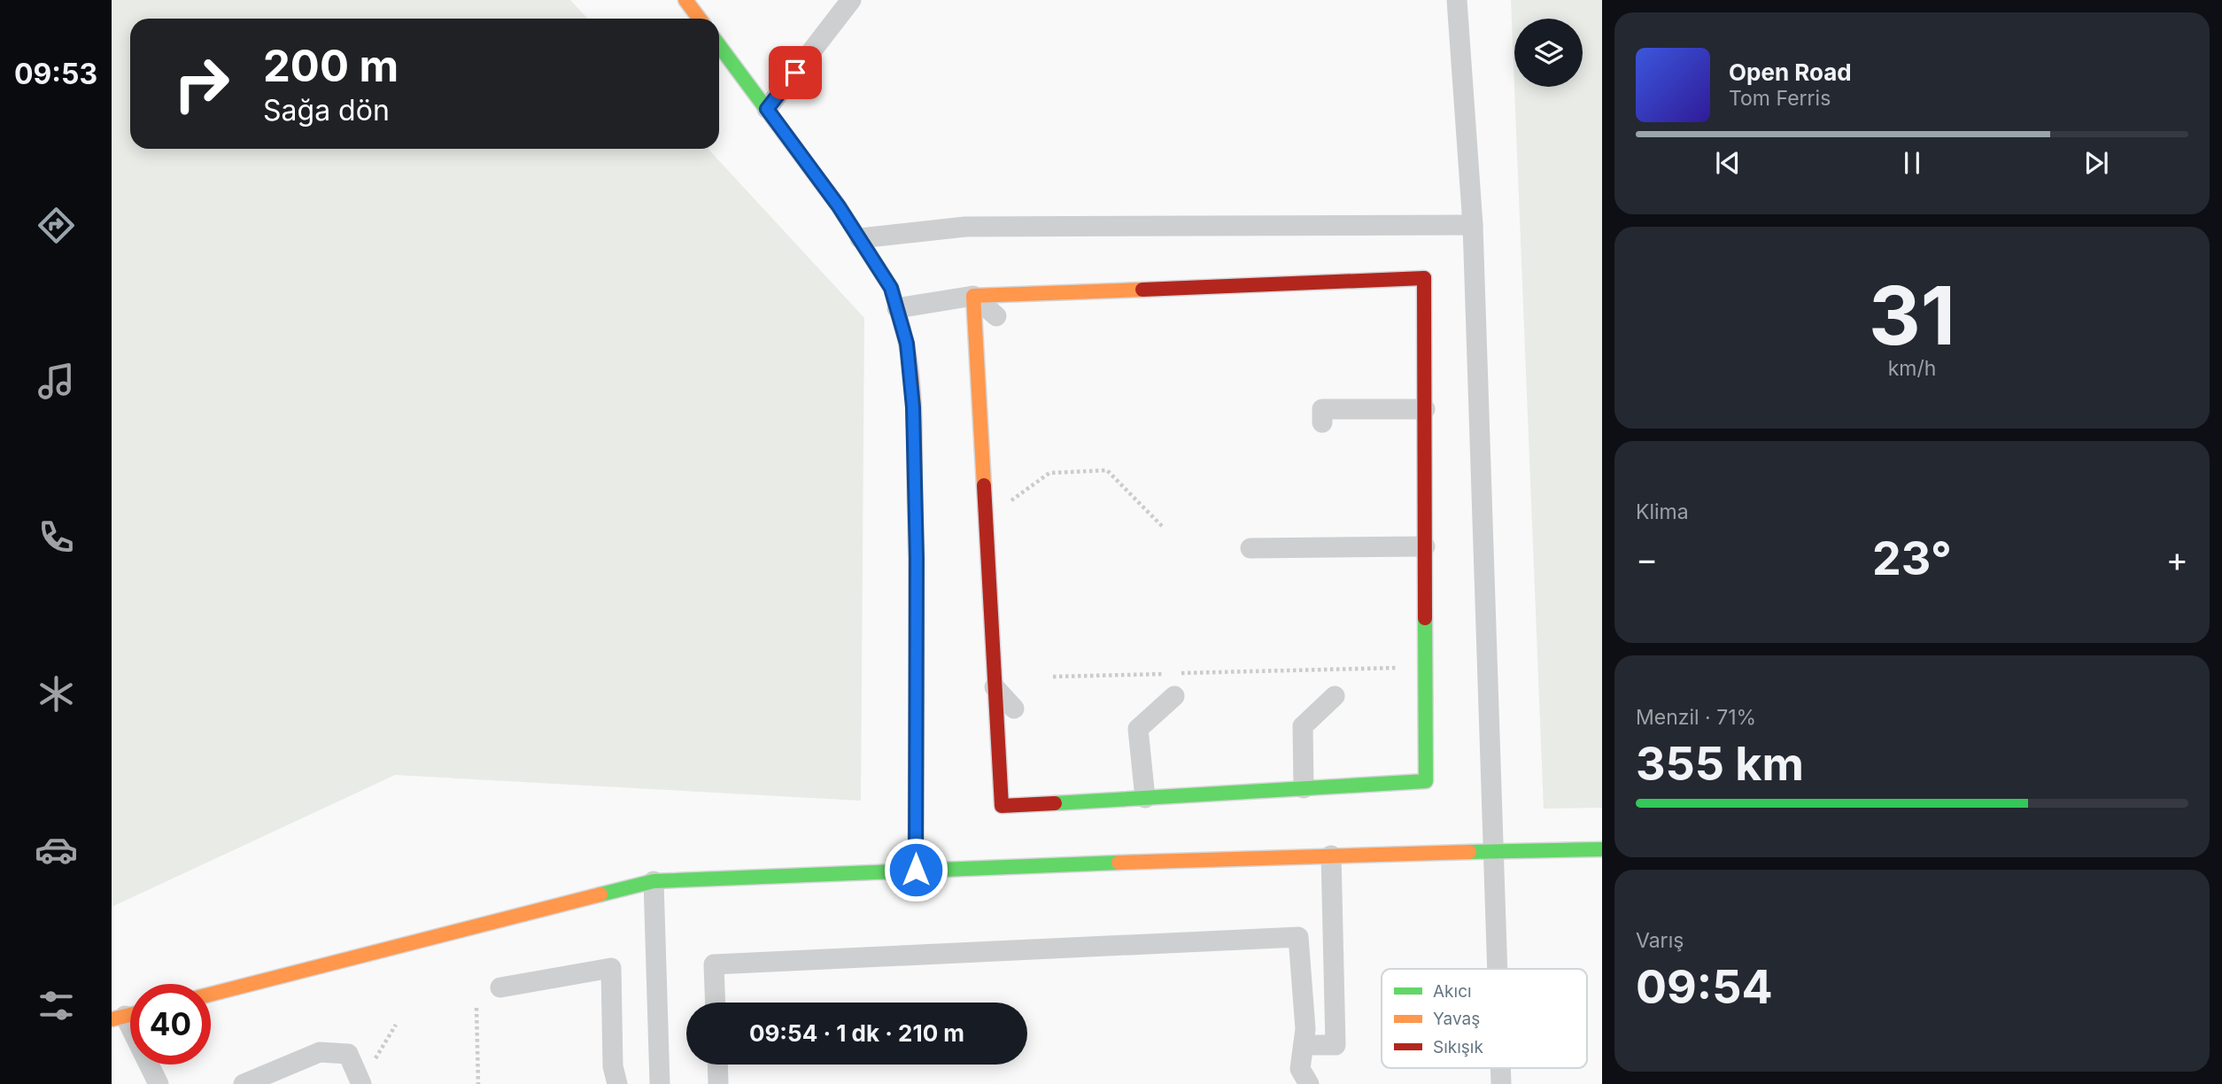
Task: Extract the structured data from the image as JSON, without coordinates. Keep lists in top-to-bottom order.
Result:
{
  "legend": ["Akıcı", "Yavaş", "Sıkışık"],
  "page": {
    "tabs": "09:53",
    "turn": ["200 m", "Sağa dön"],
    "song": ["Open Road", "Tom Ferris"],
    "tile": [
      ["31", "km/h"],
      "Klima",
      ["Menzil · 71%", "355 km"],
      ["Varış", "09:54"]
    ],
    "heat": ["−", "23°", "+"],
    "limit": "40",
    "trip": "09:54 · 1 dk · 210 m"
  }
}
